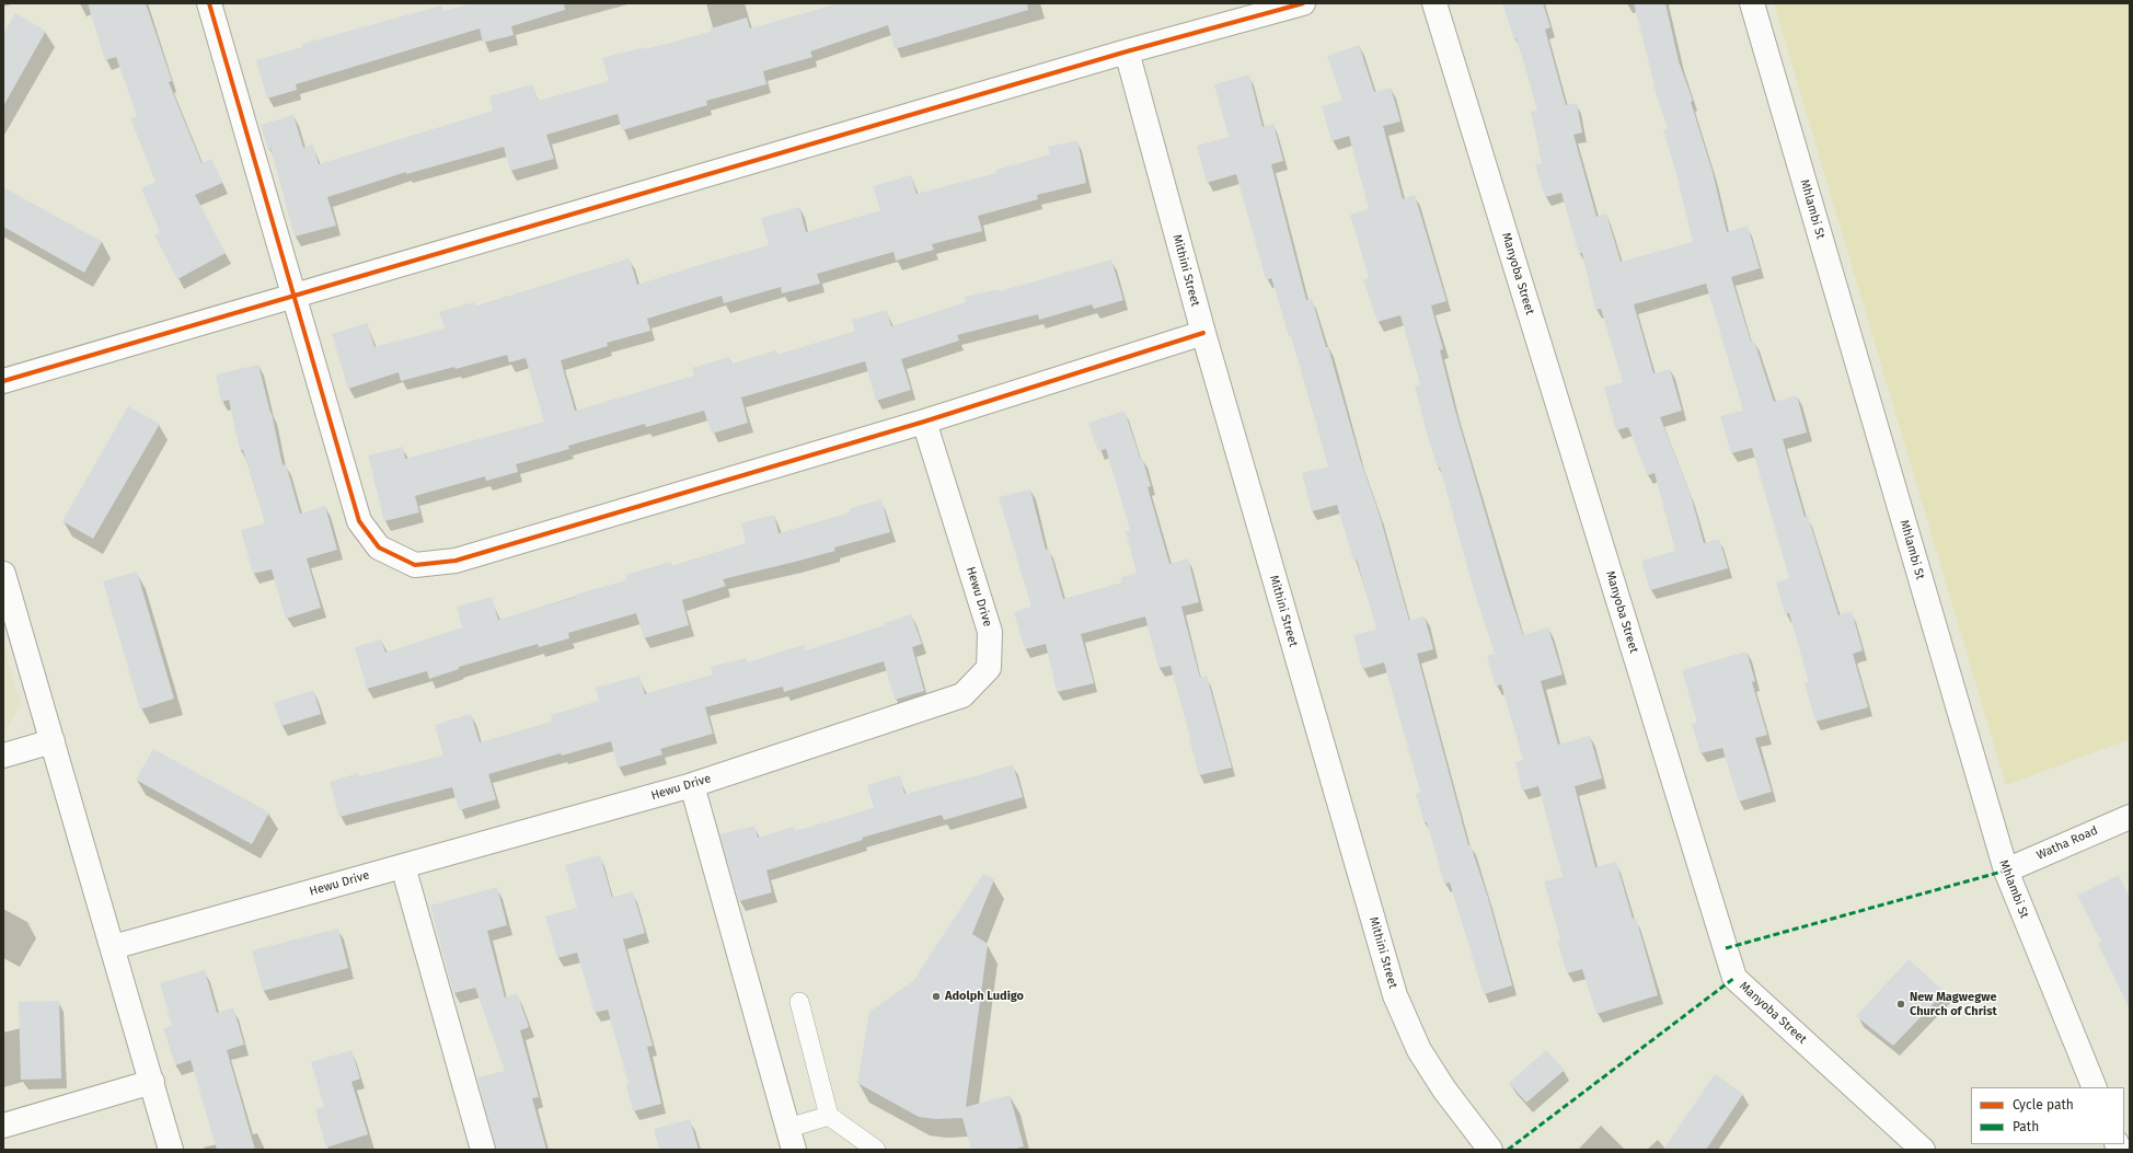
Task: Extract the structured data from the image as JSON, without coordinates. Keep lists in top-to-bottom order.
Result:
{
  "streets": {
    "street": [
      "Mhlambi St",
      "Mithini Street",
      "Manyoba Street",
      "Hewu Drive",
      "Watha Road"
    ]
  },
  "crossings": [
    ["Mhlambi St", "Watha Road"]
  ],
  "places": ["Adolph Ludigo", "New Magwegwe Church of Christ"],
  "legend": ["Cycle path", "Path"]
}
